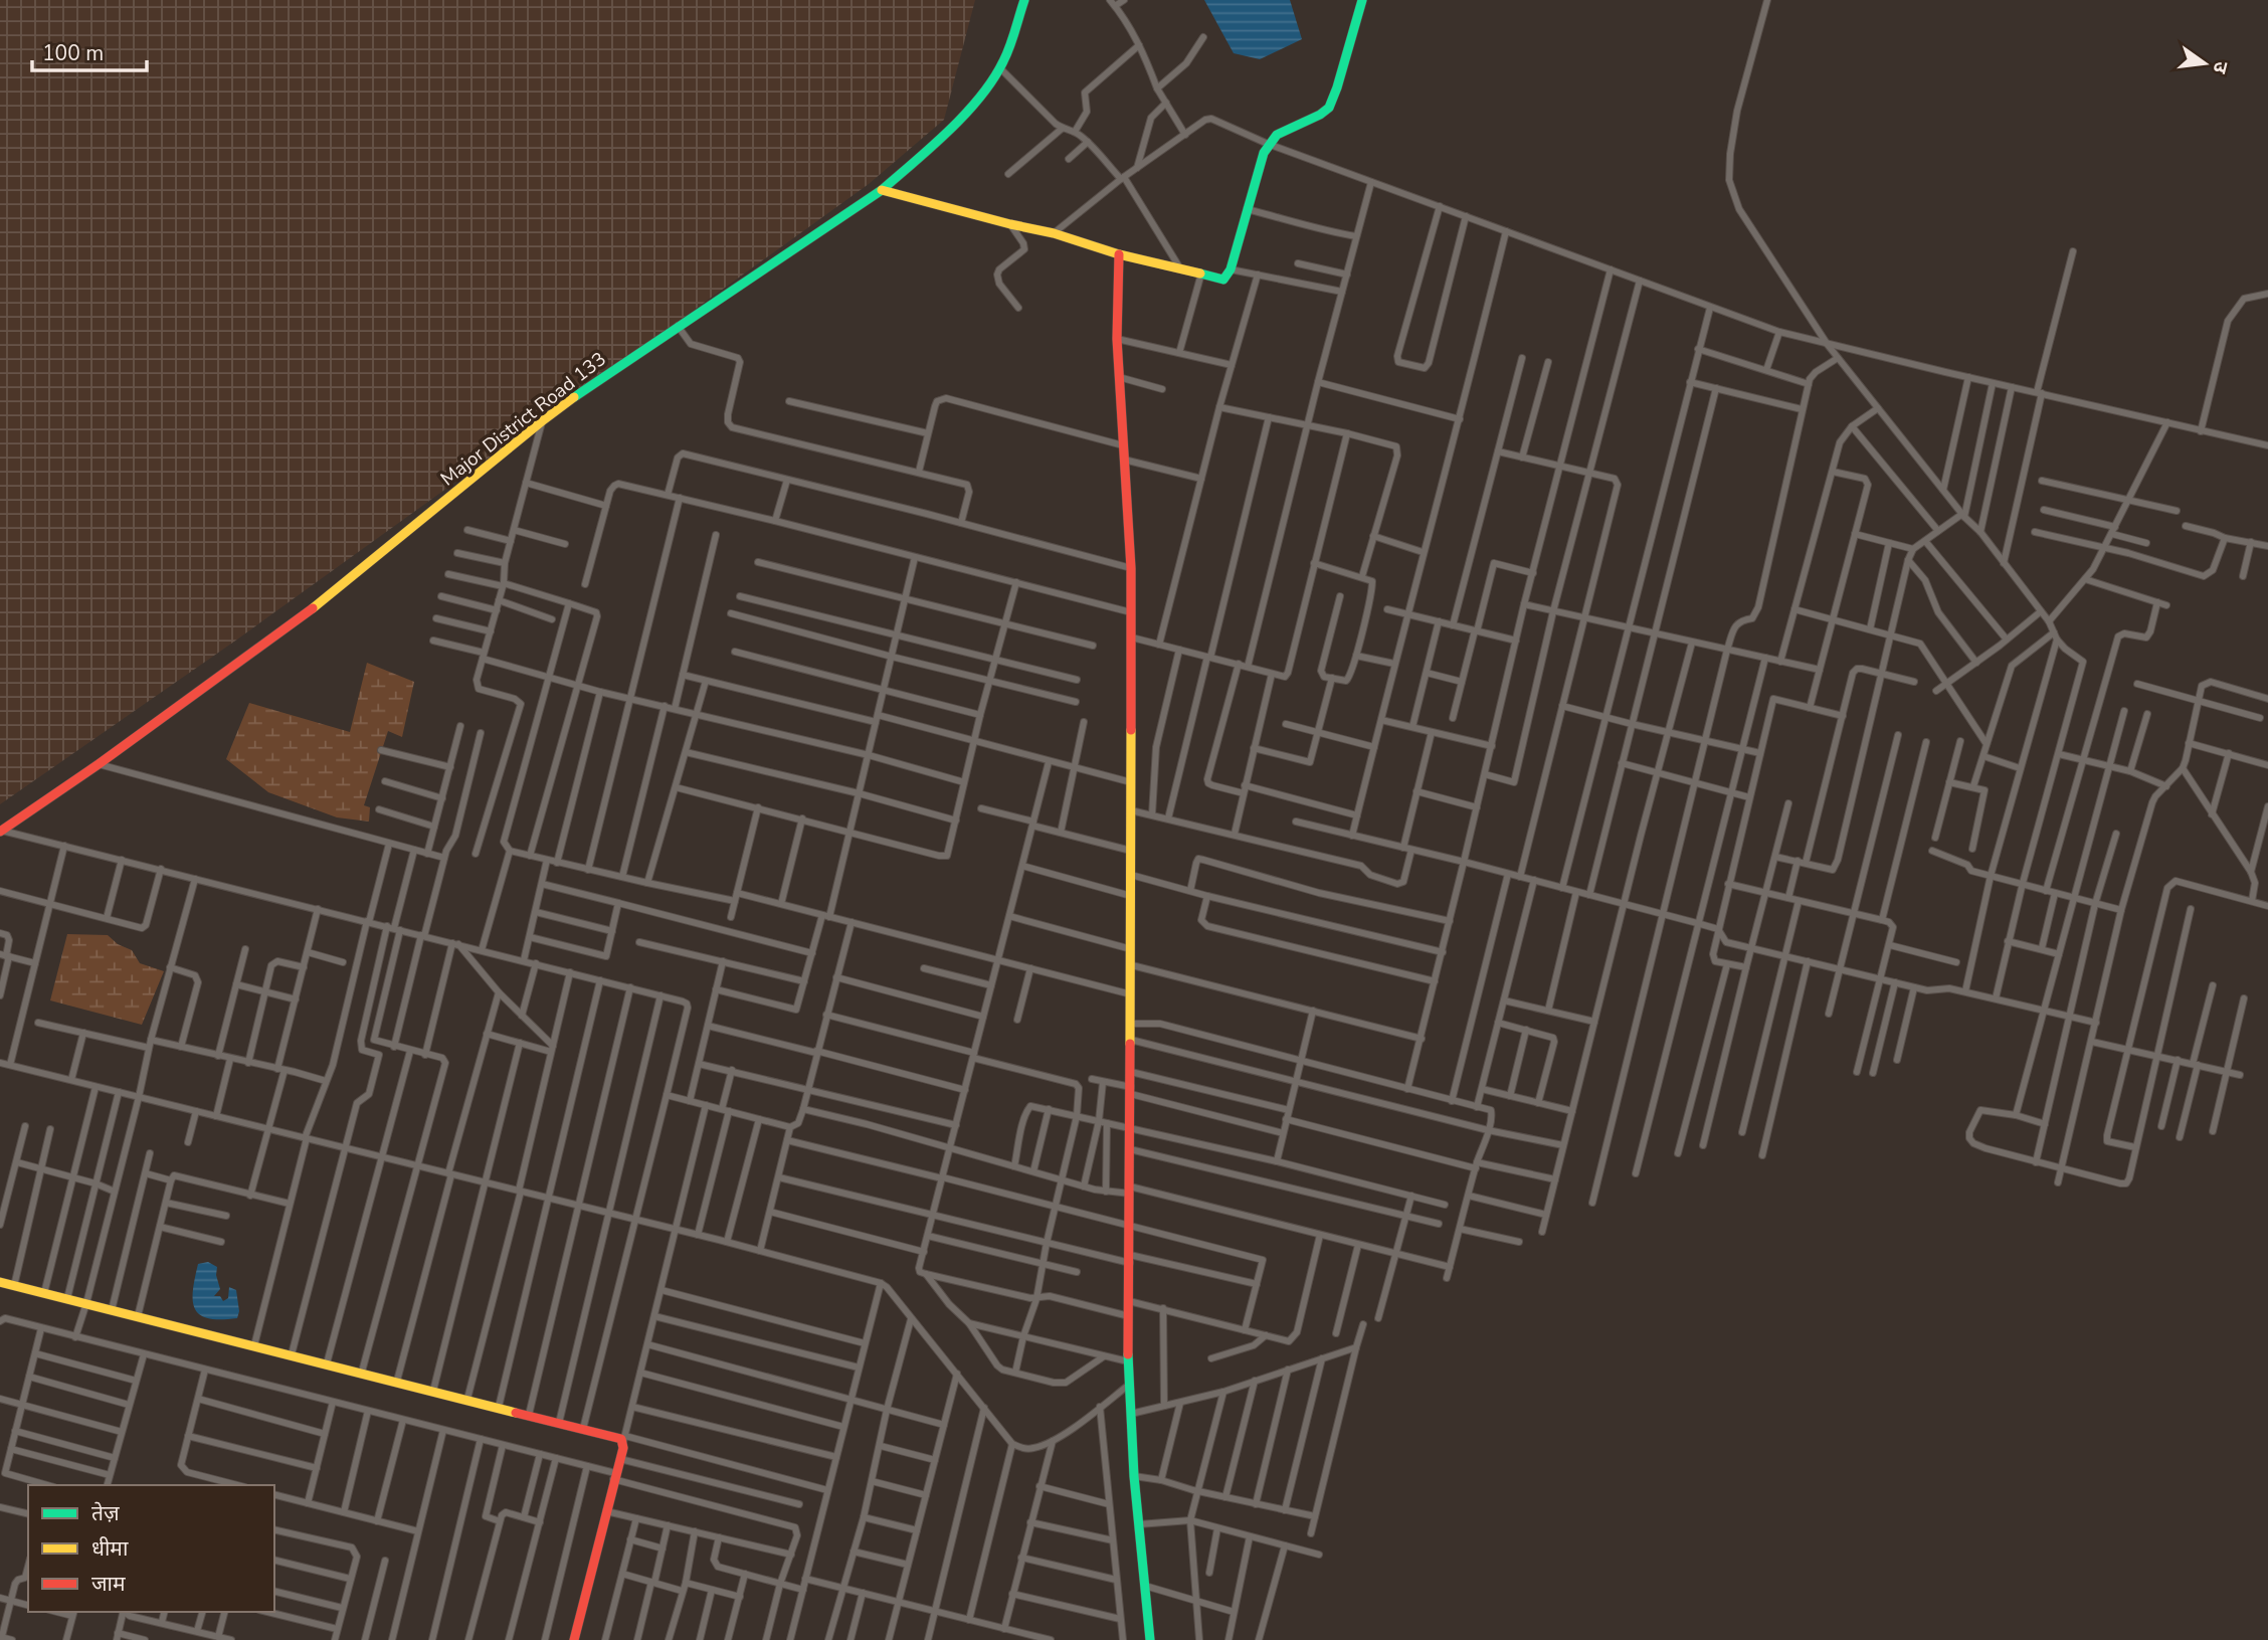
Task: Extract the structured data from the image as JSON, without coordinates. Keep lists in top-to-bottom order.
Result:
{
  "streets": {
    "street": ["Major District Road 133"]
  },
  "legend": ["तेज़", "धीमा", "जाम"],
  "scale_bar": "100 m",
  "north": "right"
}
